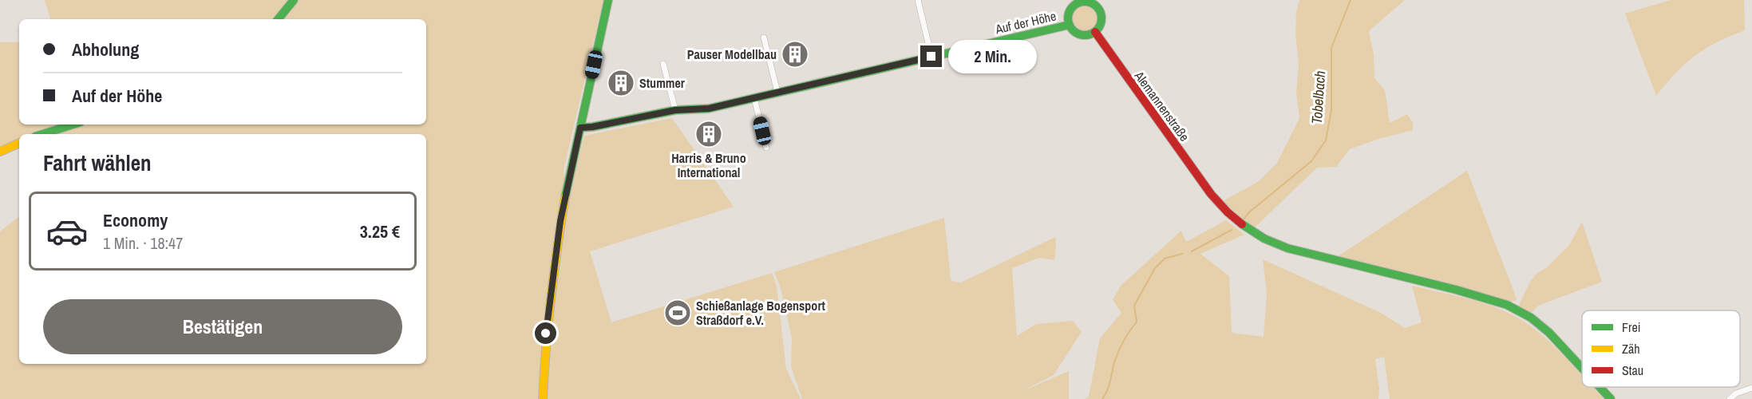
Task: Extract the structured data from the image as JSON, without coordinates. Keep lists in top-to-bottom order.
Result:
{
  "streets": {
    "street": ["Auf der Höhe", "Alemannenstraße"]
  },
  "crossings": [
    ["Auf der Höhe", "Alemannenstraße"]
  ],
  "water": ["Tobelbach"],
  "places": {
    "building": ["Pauser Modellbau", "Stummer", "Harris & Bruno International"],
    "sports": ["Schießanlage Bogensport Straßdorf e.V."]
  },
  "legend": ["Frei", "Zäh", "Stau"],
  "page": {
    "banner": ["Abholung", "Auf der Höhe"],
    "bubble": "2 Min.",
    "heading": "Fahrt wählen",
    "list": [
      {
        "name": "Economy",
        "note": "1 Min. · 18:47",
        "value": "3.25 €"
      }
    ],
    "buttons": "Bestätigen"
  }
}
